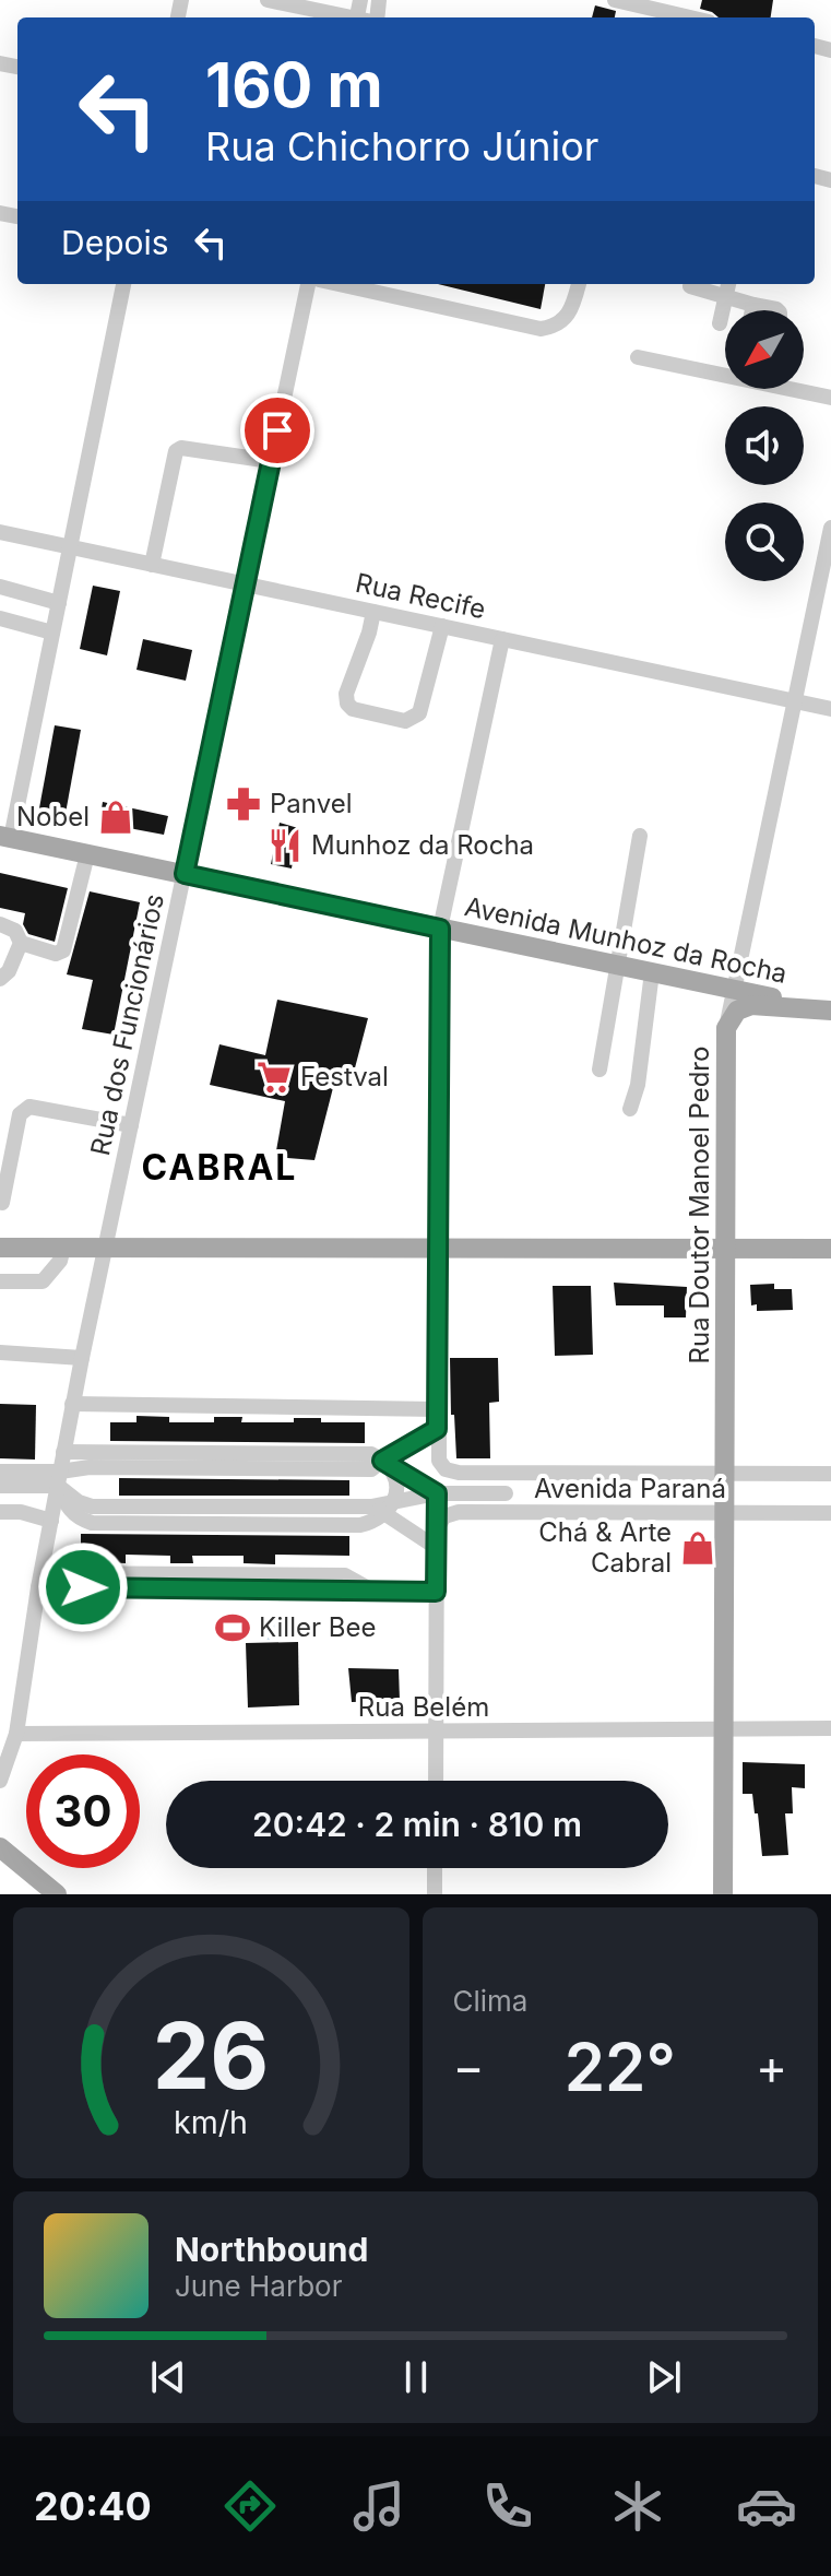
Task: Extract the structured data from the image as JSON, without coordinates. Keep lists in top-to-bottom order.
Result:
{
  "streets": {
    "main road": ["Avenida Munhoz da Rocha", "Rua Doutor Manoel Pedro"],
    "street": [
      "Rua Recife",
      "Rua dos Funcionários",
      "Avenida Paraná",
      "Rua Belém"
    ]
  },
  "crossings": [
    ["Rua Recife", "Rua dos Funcionários"],
    ["Rua Recife", "Rua Doutor Manoel Pedro"],
    ["Avenida Munhoz da Rocha", "Rua dos Funcionários"],
    ["Avenida Munhoz da Rocha", "Rua Doutor Manoel Pedro"],
    ["Rua dos Funcionários", "Rua Belém"],
    ["Rua Doutor Manoel Pedro", "Avenida Paraná"],
    ["Rua Doutor Manoel Pedro", "Rua Belém"]
  ],
  "districts": ["CABRAL"],
  "places": {
    "pharmacy": ["Panvel"],
    "shop": ["Nobel", "Chá & Arte Cabral"],
    "restaurant": ["Munhoz da Rocha"],
    "supermarket": ["Festval"],
    "sports": ["Killer Bee"]
  },
  "north": "bottom left",
  "page": {
    "turn": ["160 m", "Rua Chichorro Júnior"],
    "then": "Depois",
    "limit": "30",
    "trip": "20:42 · 2 min · 810 m",
    "tile": "Clima",
    "heat": ["−", "22°", "+"],
    "song": ["Northbound", "June Harbor"],
    "tabs": "20:40",
    "gauge": ["26", "km/h"]
  }
}
